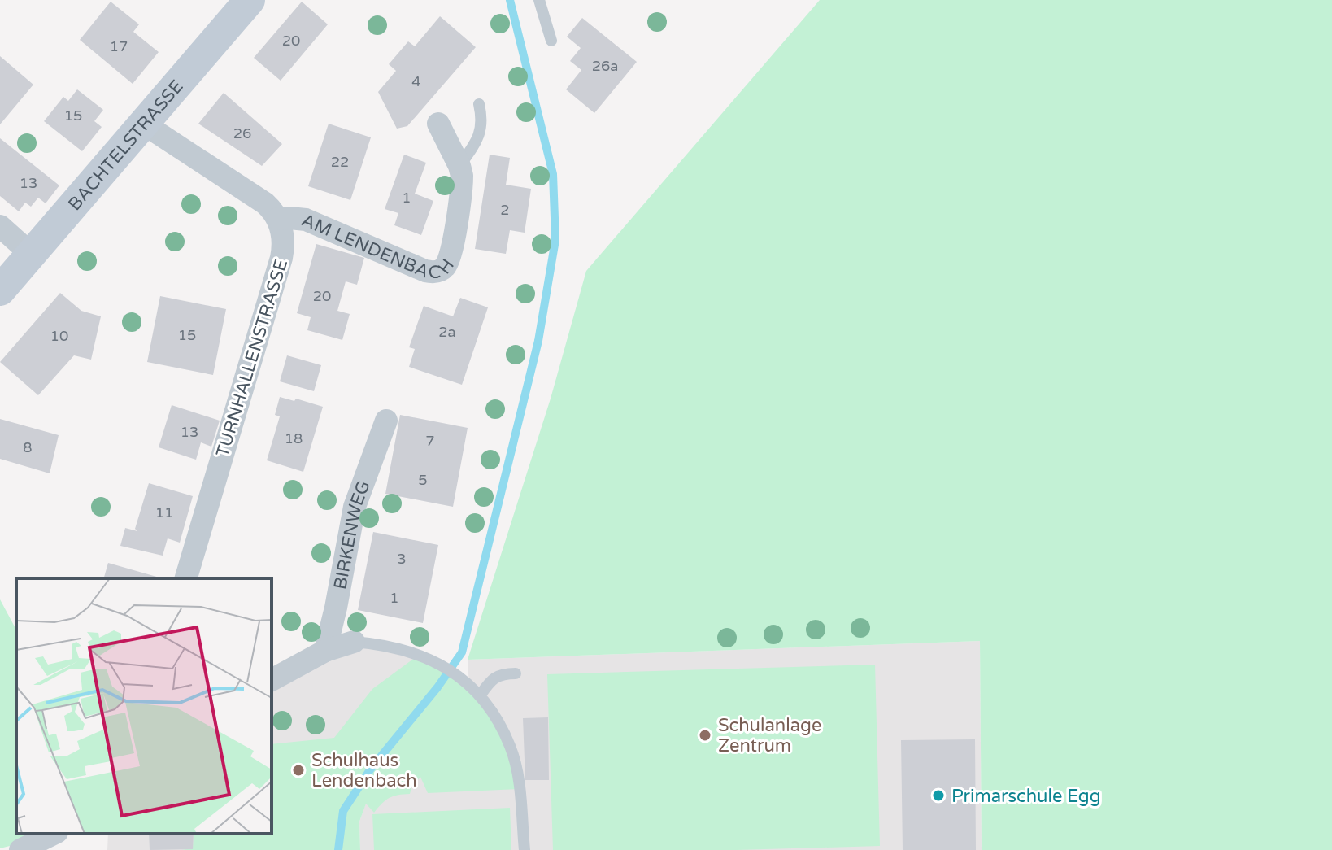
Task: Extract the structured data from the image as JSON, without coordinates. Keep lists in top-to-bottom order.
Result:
{
  "streets": {
    "street": [
      "BACHTELSTRASSE",
      "AM LENDENBACH",
      "TURNHALLENSTRASSE",
      "BIRKENWEG"
    ]
  },
  "crossings": [
    ["AM LENDENBACH", "TURNHALLENSTRASSE"]
  ],
  "places": ["Schulanlage Zentrum", "Schulhaus Lendenbach", "Primarschule Egg"],
  "house_numbers": [
    "20",
    "17",
    "26a",
    "4",
    "15",
    "26",
    "22",
    "13",
    "1",
    "2",
    "20",
    "2a",
    "15",
    "10",
    "13",
    "18",
    "7",
    "8",
    "5",
    "11",
    "3",
    "1"
  ]
}
